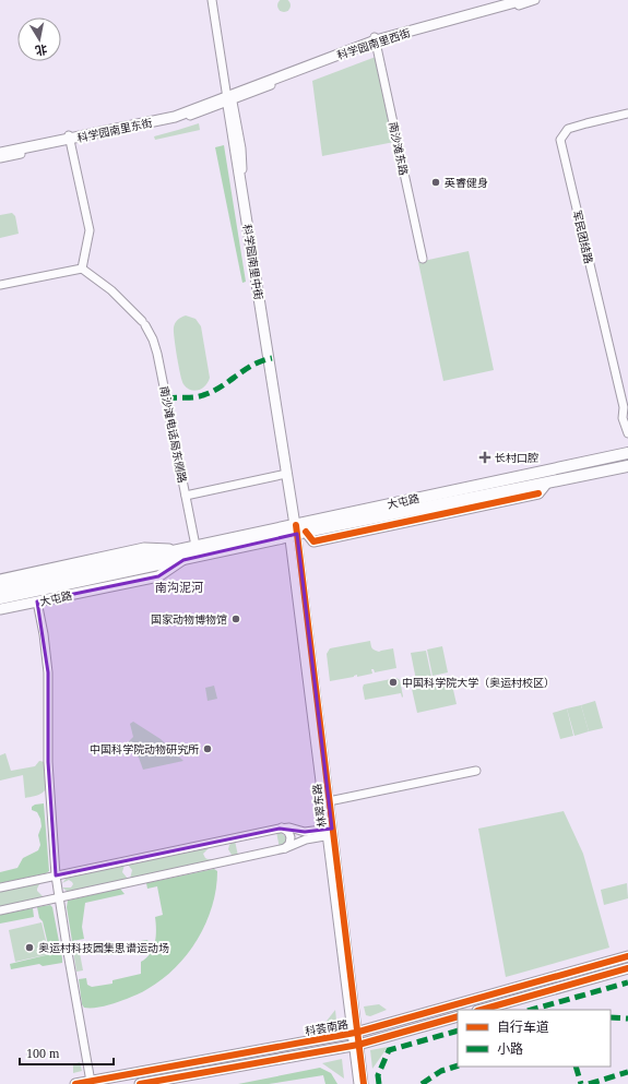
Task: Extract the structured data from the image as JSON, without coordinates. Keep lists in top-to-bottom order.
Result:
{
  "streets": {
    "main road": ["大屯路"],
    "street": [
      "科学园南里西街",
      "科学园南里东街",
      "南沙滩东路",
      "军民团结路",
      "科学园南里中街",
      "南沙滩电话局东侧路",
      "林翠东路",
      "科荟南路"
    ]
  },
  "crossings": [
    ["科学园南里西街", "科学园南里东街"],
    ["科学园南里西街", "南沙滩东路"],
    ["科学园南里西街", "科学园南里中街"],
    ["科学园南里东街", "科学园南里中街"],
    ["科学园南里中街", "大屯路"],
    ["科学园南里中街", "林翠东路"],
    ["南沙滩电话局东侧路", "大屯路"],
    ["大屯路", "林翠东路"],
    ["林翠东路", "科荟南路"]
  ],
  "districts": ["南沟泥河"],
  "places": {
    "other": [
      "英睿健身",
      "国家动物博物馆",
      "中国科学院大学（奥运村校区）",
      "中国科学院动物研究所",
      "奥运村科技园集思谱运动场"
    ],
    "health": ["长村口腔"]
  },
  "legend": ["自行车道", "小路"],
  "scale_bar": "100 m",
  "north": "bottom"
}
